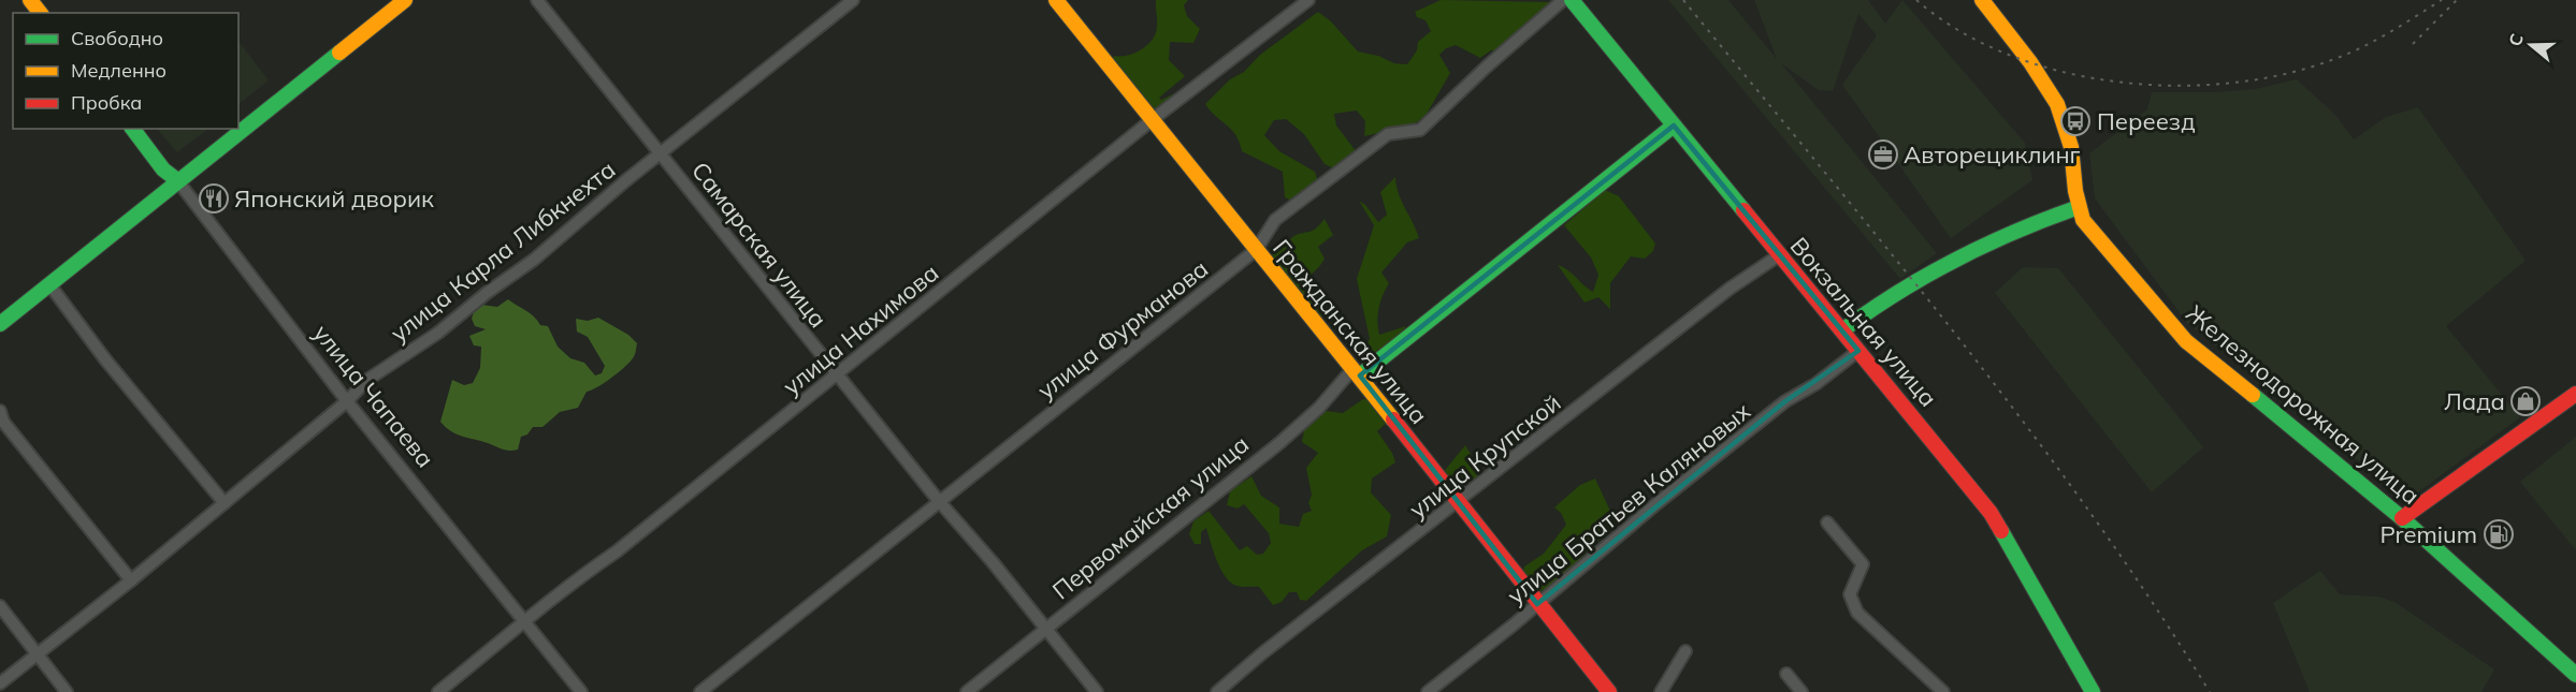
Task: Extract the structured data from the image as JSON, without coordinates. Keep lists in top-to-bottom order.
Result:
{
  "streets": {
    "street": [
      "Самарская улица",
      "улица Карла Либкнехта",
      "Вокзальная улица",
      "улица Нахимова",
      "улица Фурманова",
      "Гражданская улица",
      "улица Чапаева",
      "Железнодорожная улица",
      "улица Крупской",
      "улица Братьев Каляновых",
      "Первомайская улица"
    ]
  },
  "crossings": [
    ["Самарская улица", "улица Карла Либкнехта"],
    ["Самарская улица", "улица Нахимова"],
    ["Самарская улица", "улица Фурманова"],
    ["Самарская улица", "Первомайская улица"],
    ["улица Карла Либкнехта", "улица Чапаева"],
    ["Вокзальная улица", "улица Крупской"],
    ["Вокзальная улица", "улица Братьев Каляновых"],
    ["Вокзальная улица", "Первомайская улица"],
    ["улица Нахимова", "Гражданская улица"],
    ["улица Нахимова", "улица Чапаева"],
    ["улица Фурманова", "Гражданская улица"],
    ["Гражданская улица", "улица Крупской"],
    ["Гражданская улица", "улица Братьев Каляновых"],
    ["Гражданская улица", "Первомайская улица"]
  ],
  "places": {
    "bus stop": ["Переезд"],
    "office": ["Авторециклинг"],
    "restaurant": ["Японский дворик"],
    "shop": ["Лада"],
    "fuel station": ["Premium"]
  },
  "legend": ["Свободно", "Медленно", "Пробка"],
  "north": "left"
}
